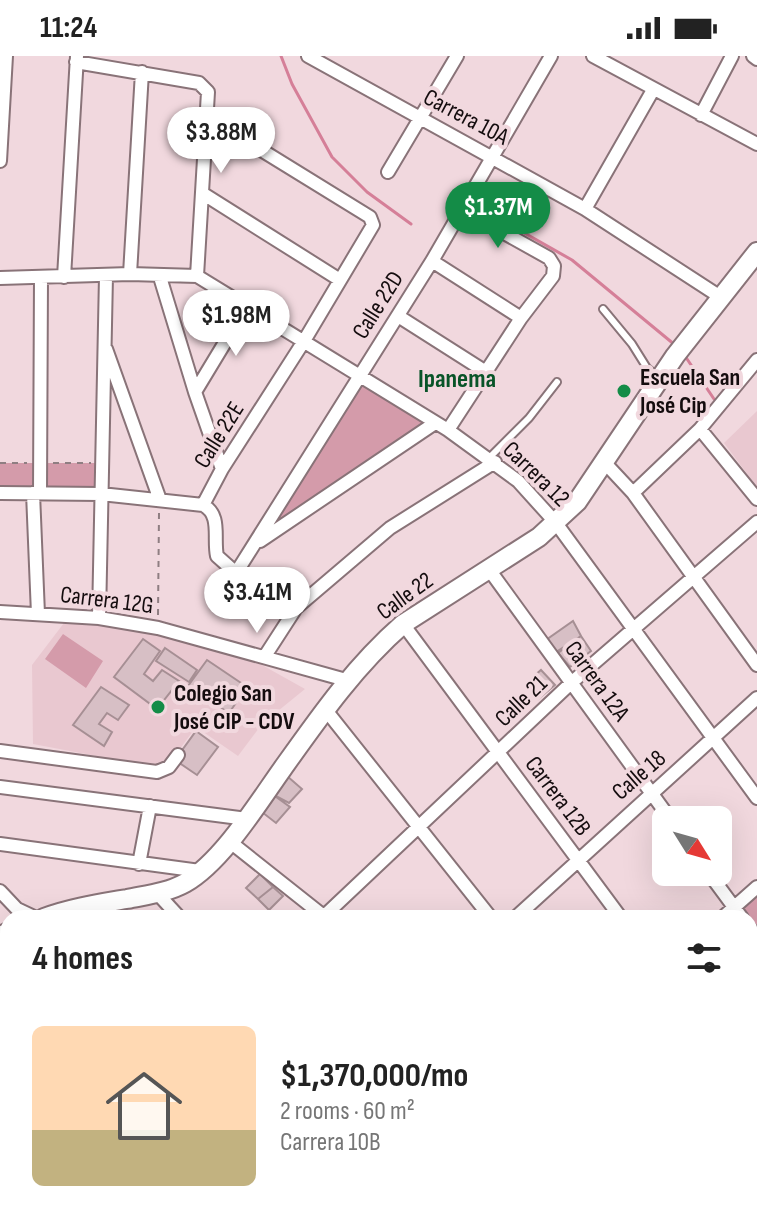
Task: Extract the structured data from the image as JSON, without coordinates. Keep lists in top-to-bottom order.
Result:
{
  "streets": {
    "street": [
      "Carrera 10A",
      "Calle 22D",
      "Calle 22E",
      "Carrera 12",
      "Calle 22",
      "Carrera 12G",
      "Carrera 12A",
      "Calle 21",
      "Calle 18",
      "Carrera 12B"
    ]
  },
  "crossings": [
    ["Carrera 10A", "Calle 22D"],
    ["Carrera 10A", "Calle 22"],
    ["Calle 22D", "Carrera 12"],
    ["Calle 22E", "Carrera 12"],
    ["Carrera 12", "Calle 22"],
    ["Carrera 12", "Calle 21"],
    ["Carrera 12", "Calle 18"],
    ["Calle 22", "Carrera 12G"],
    ["Calle 22", "Carrera 12A"],
    ["Calle 22", "Carrera 12B"],
    ["Carrera 12A", "Calle 21"],
    ["Carrera 12A", "Calle 18"],
    ["Calle 21", "Carrera 12B"],
    ["Calle 18", "Carrera 12B"]
  ],
  "districts": ["Ipanema"],
  "places": ["Escuela San José Cip", "Colegio San José CIP - CDV"],
  "north": "bottom right",
  "page": {
    "status": "11:24",
    "price": [
      "$3.88M",
      "$1.37M",
      "$1.98M",
      "$3.41M"
    ],
    "heading": "4 homes",
    "list": [
      {
        "name": "$1,370,000/mo",
        "note": "2 rooms · 60 m² · Carrera 10B"
      }
    ]
  }
}
